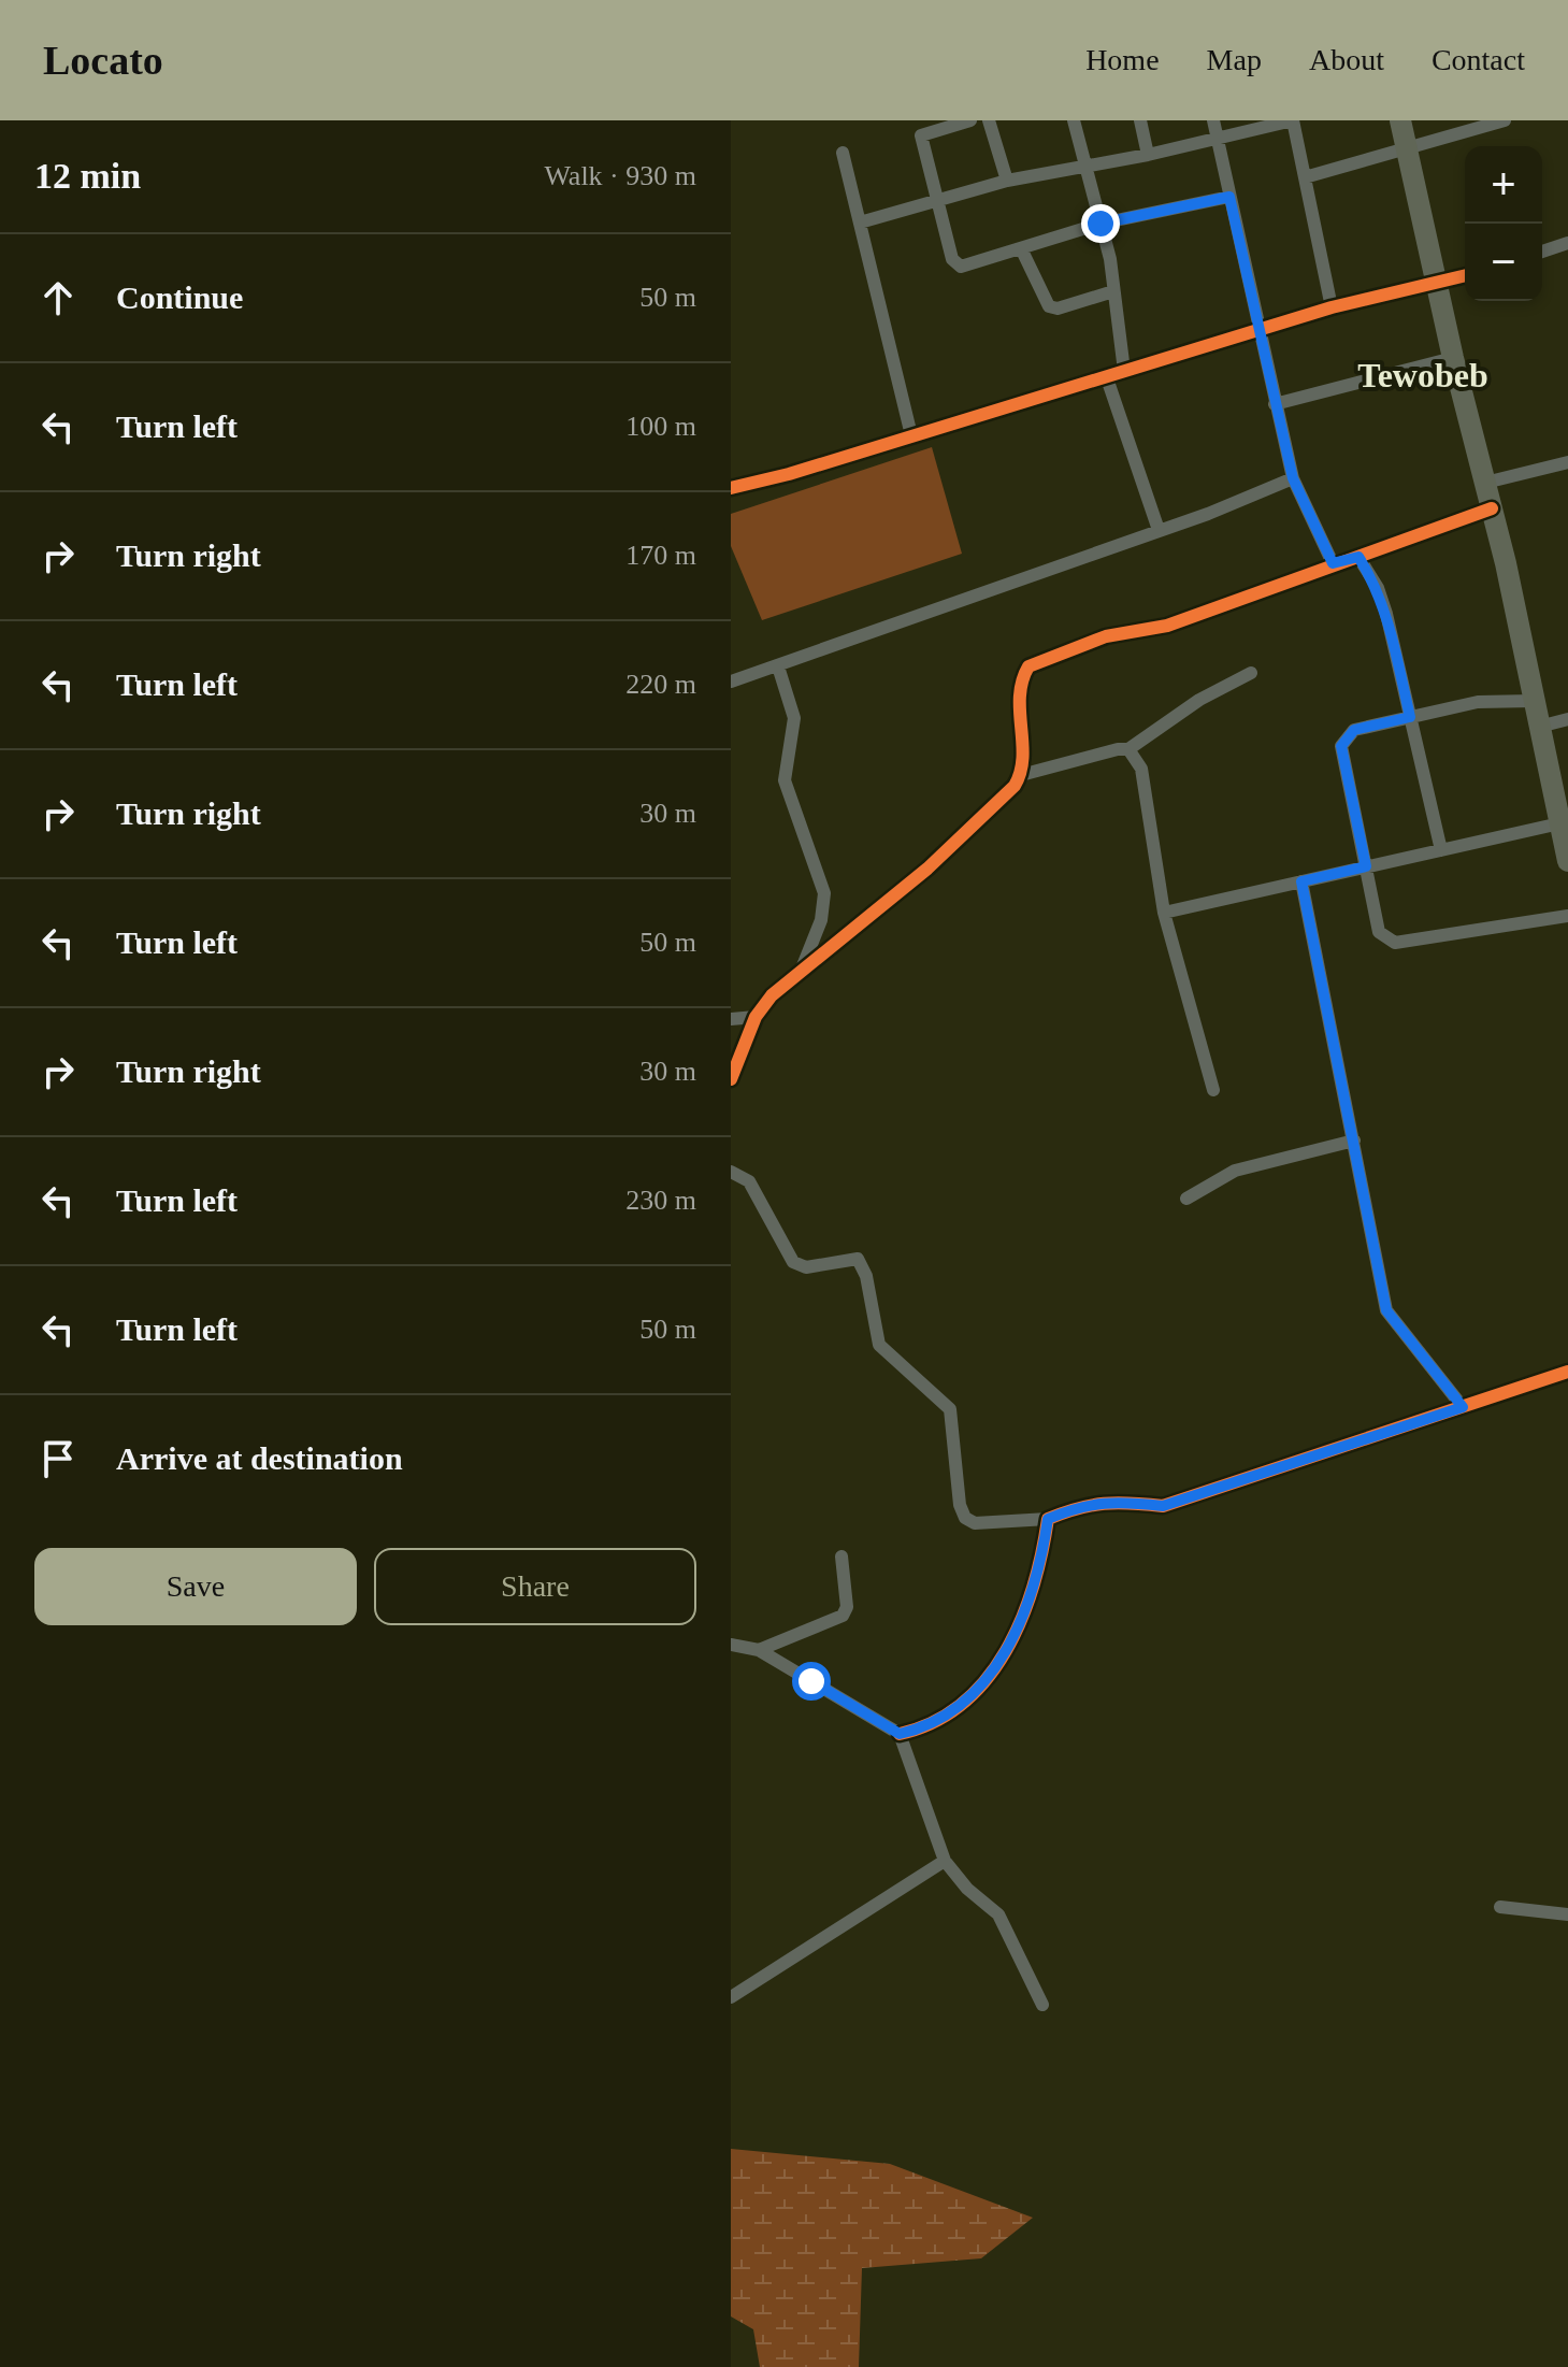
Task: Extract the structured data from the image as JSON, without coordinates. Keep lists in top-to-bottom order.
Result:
{
  "districts": ["Tewobeb"],
  "page": {
    "header": "Locato",
    "nav": [
      "Home",
      "Map",
      "About",
      "Contact"
    ],
    "heading": ["12 min", "Walk · 930 m"],
    "map_buttons": ["+", "−"],
    "list": [
      ["Continue", "50 m"],
      ["Turn left", "100 m"],
      ["Turn right", "170 m"],
      ["Turn left", "220 m"],
      ["Turn right", "30 m"],
      ["Turn left", "50 m"],
      ["Turn right", "30 m"],
      ["Turn left", "230 m"],
      ["Turn left", "50 m"],
      "Arrive at destination"
    ],
    "buttons": ["Save", "Share"]
  }
}
